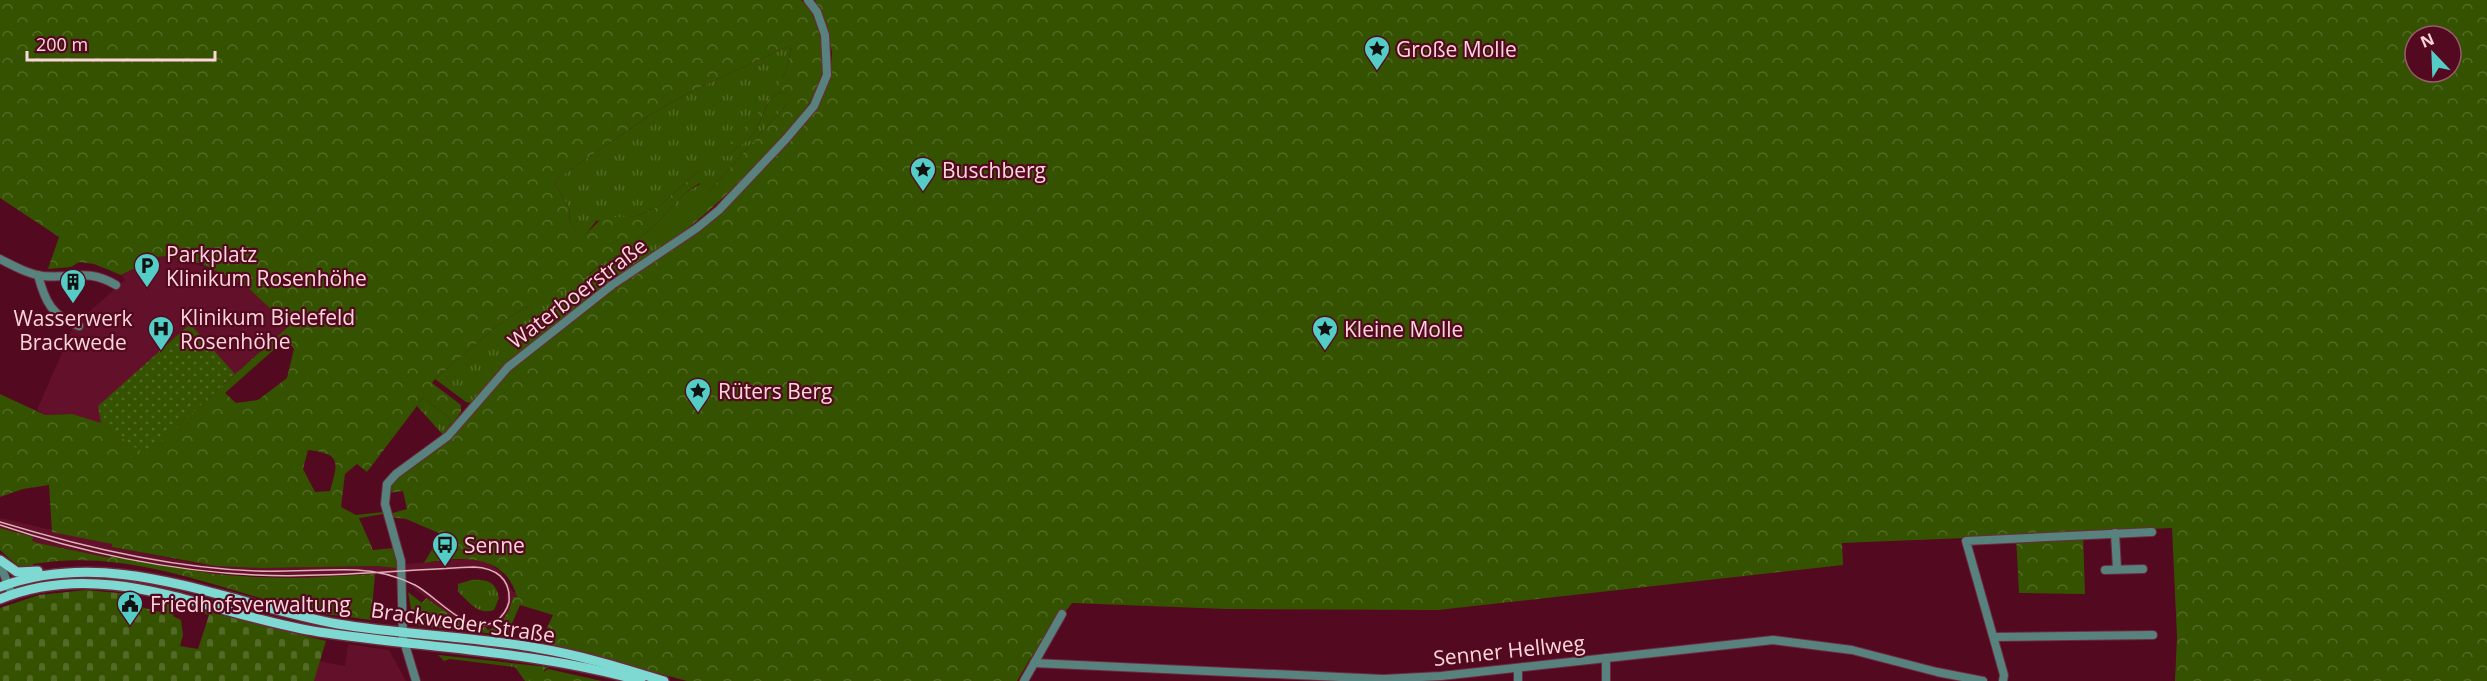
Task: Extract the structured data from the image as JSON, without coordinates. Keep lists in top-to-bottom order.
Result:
{
  "streets": {
    "main road": ["Brackweder Straße"],
    "street": ["Waterboerstraße", "Senner Hellweg"]
  },
  "crossings": [
    ["Waterboerstraße", "Brackweder Straße"]
  ],
  "places": {
    "place": [
      "Große Molle",
      "Buschberg",
      "Kleine Molle",
      "Rüters Berg"
    ],
    "parking": ["Parkplatz Klinikum Rosenhöhe"],
    "building": ["Wasserwerk Brackwede"],
    "hospital": ["Klinikum Bielefeld Rosenhöhe"],
    "bus stop": ["Senne"],
    "public building": ["Friedhofsverwaltung"]
  },
  "scale_bar": "200 m",
  "north": "top left"
}
